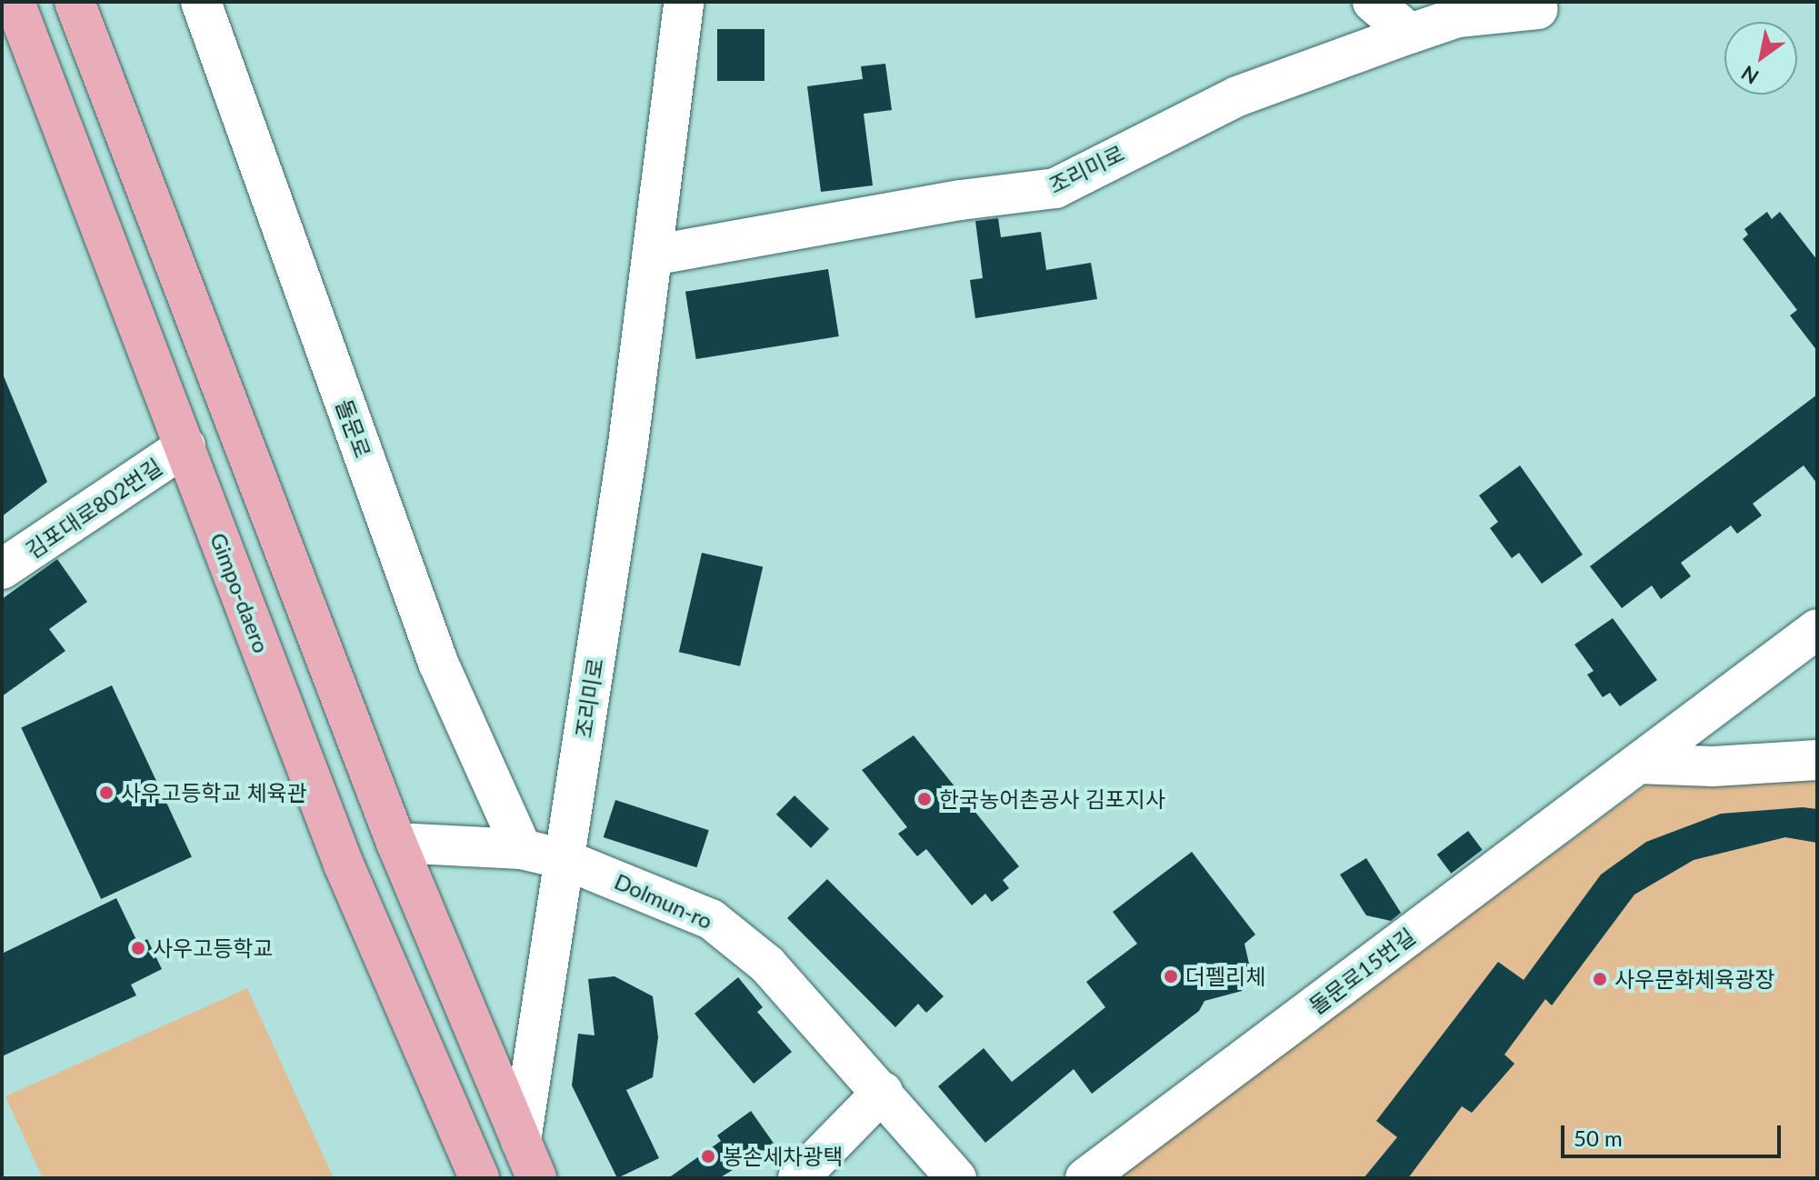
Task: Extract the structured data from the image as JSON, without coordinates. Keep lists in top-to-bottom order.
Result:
{
  "streets": {
    "main road": ["Gimpo-daero"],
    "street": [
      "조리미로",
      "돌문로",
      "김포대로802번길",
      "Dolmun-ro",
      "돌문로15번길"
    ]
  },
  "crossings": [
    ["조리미로", "Dolmun-ro"],
    ["돌문로", "Dolmun-ro"],
    ["김포대로802번길", "Gimpo-daero"]
  ],
  "places": [
    "사우고등학교 체육관",
    "한국농어촌공사 김포지사",
    "사우고등학교",
    "더펠리체",
    "사우문화체육광장",
    "봉손세차광택"
  ],
  "scale_bar": "50 m",
  "north": "bottom left"
}
